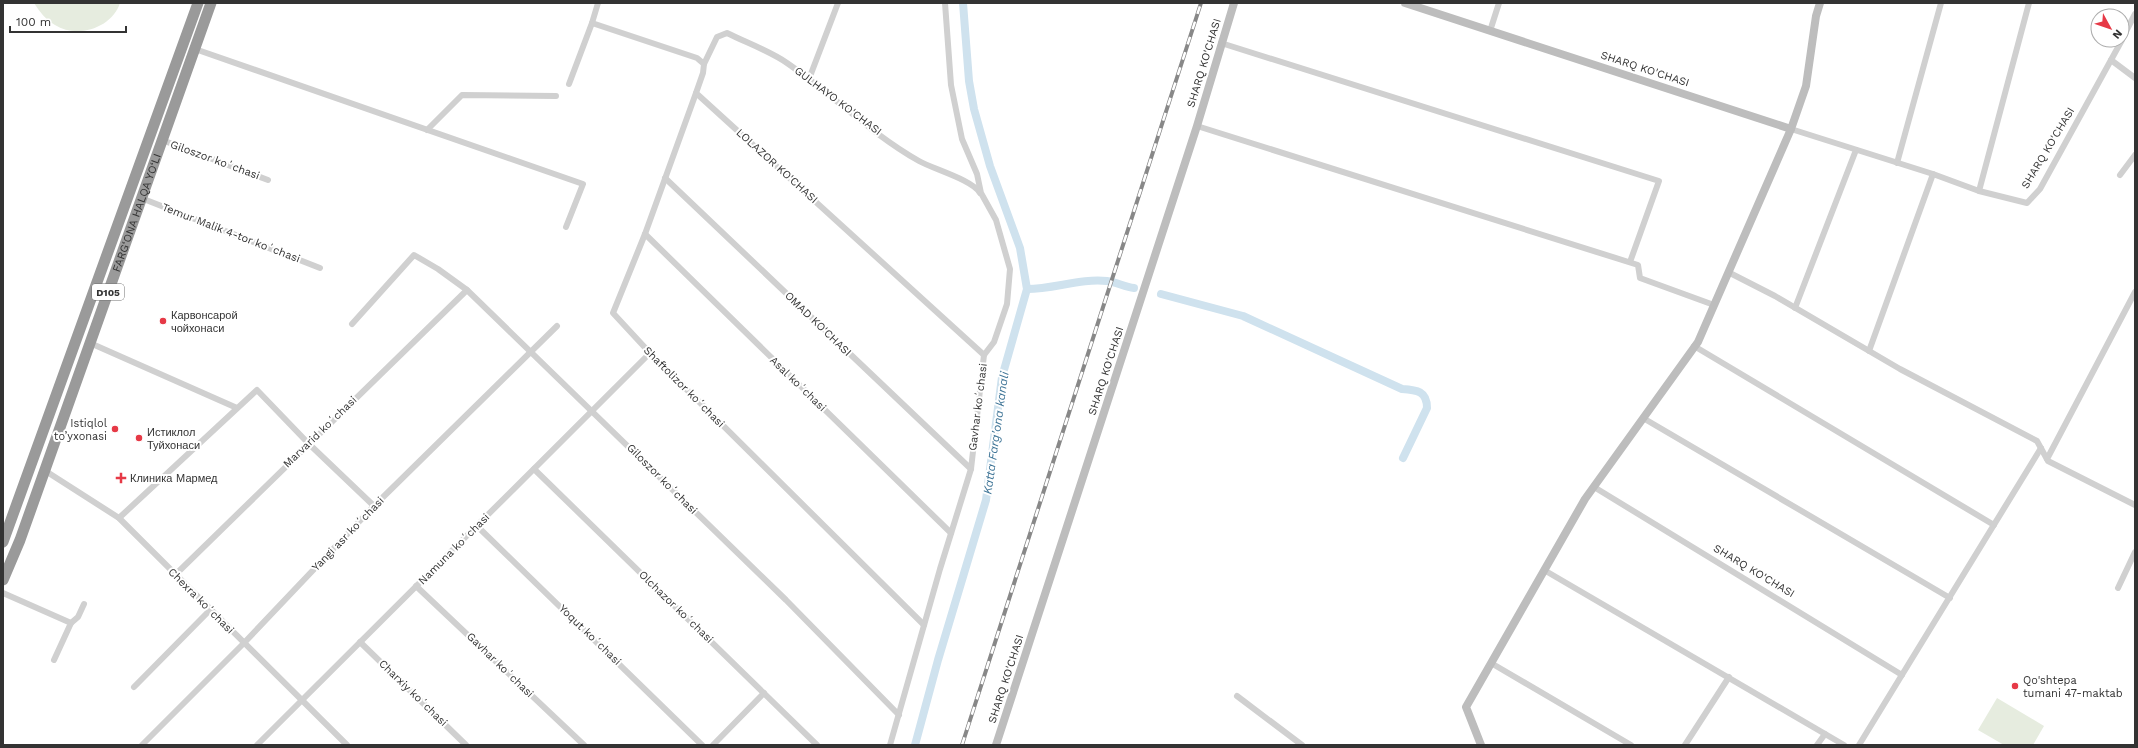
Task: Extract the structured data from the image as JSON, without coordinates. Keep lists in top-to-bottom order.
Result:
{
  "streets": {
    "highway": ["FARG‘ONA HALQA YO‘LI", "D105"],
    "main road": ["SHARQ KO'CHASI"],
    "street": [
      "GULHAYO KO'CHASI",
      "Giloszor koʻchasi",
      "LOLAZOR KO'CHASI",
      "Temur Malik 4-tor koʻchasi",
      "OMAD KO'CHASI",
      "Asal koʻchasi",
      "Shaftolizor koʻchasi",
      "Gavhar koʻchasi",
      "Marvarid koʻchasi",
      "Yangi asr koʻchasi",
      "Namuna koʻchasi",
      "Chexra koʻchasi",
      "Olchazor koʻchasi",
      "Yoqut koʻchasi",
      "Charxiy koʻchasi"
    ]
  },
  "crossings": [
    ["GULHAYO KO'CHASI", "Gavhar koʻchasi"],
    ["Giloszor koʻchasi", "FARG‘ONA HALQA YO‘LI"],
    ["Giloszor koʻchasi", "Gavhar koʻchasi"],
    ["Giloszor koʻchasi", "Marvarid koʻchasi"],
    ["Giloszor koʻchasi", "Yangi asr koʻchasi"],
    ["Giloszor koʻchasi", "Namuna koʻchasi"],
    ["LOLAZOR KO'CHASI", "Shaftolizor koʻchasi"],
    ["LOLAZOR KO'CHASI", "Gavhar koʻchasi"],
    ["FARG‘ONA HALQA YO‘LI", "Temur Malik 4-tor koʻchasi"],
    ["FARG‘ONA HALQA YO‘LI", "Chexra koʻchasi"],
    ["OMAD KO'CHASI", "Shaftolizor koʻchasi"],
    ["OMAD KO'CHASI", "Gavhar koʻchasi"],
    ["Asal koʻchasi", "Shaftolizor koʻchasi"],
    ["Asal koʻchasi", "Gavhar koʻchasi"],
    ["Shaftolizor koʻchasi", "Gavhar koʻchasi"],
    ["Shaftolizor koʻchasi", "Namuna koʻchasi"],
    ["Gavhar koʻchasi", "Namuna koʻchasi"],
    ["Marvarid koʻchasi", "Chexra koʻchasi"],
    ["Yangi asr koʻchasi", "Chexra koʻchasi"],
    ["Namuna koʻchasi", "Chexra koʻchasi"],
    ["Namuna koʻchasi", "Olchazor koʻchasi"],
    ["Namuna koʻchasi", "Yoqut koʻchasi"],
    ["Namuna koʻchasi", "Charxiy koʻchasi"]
  ],
  "water": ["Katta Farg'ona kanali"],
  "places": {
    "other": [
      "Карвонсарой чойхонаси",
      "Istiqlol to’yxonasi",
      "Истиклол Туйхонаси",
      "Qo'shtepa tumani 47-maktab"
    ],
    "health": ["Клиника Мармед"]
  },
  "scale_bar": "100 m",
  "north": "bottom right"
}
